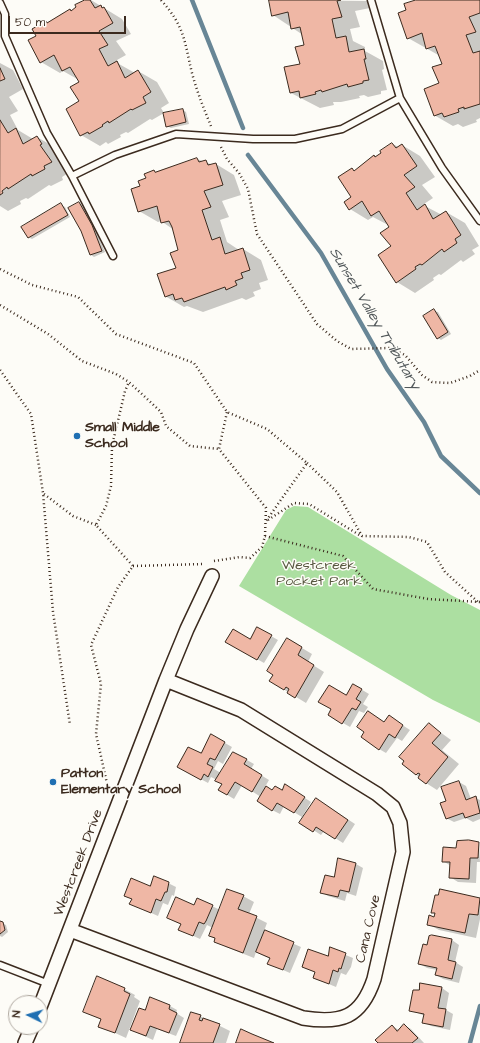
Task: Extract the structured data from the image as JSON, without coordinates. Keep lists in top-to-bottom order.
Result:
{
  "streets": {
    "street": ["Westcreek Drive", "Cana Cove"]
  },
  "crossings": [
    ["Westcreek Drive", "Cana Cove"]
  ],
  "water": ["Sunset Valley Tributary"],
  "parks": ["Westcreek Pocket Park"],
  "places": ["Small Middle School", "Patton Elementary School"],
  "scale_bar": "50 m",
  "north": "left"
}
